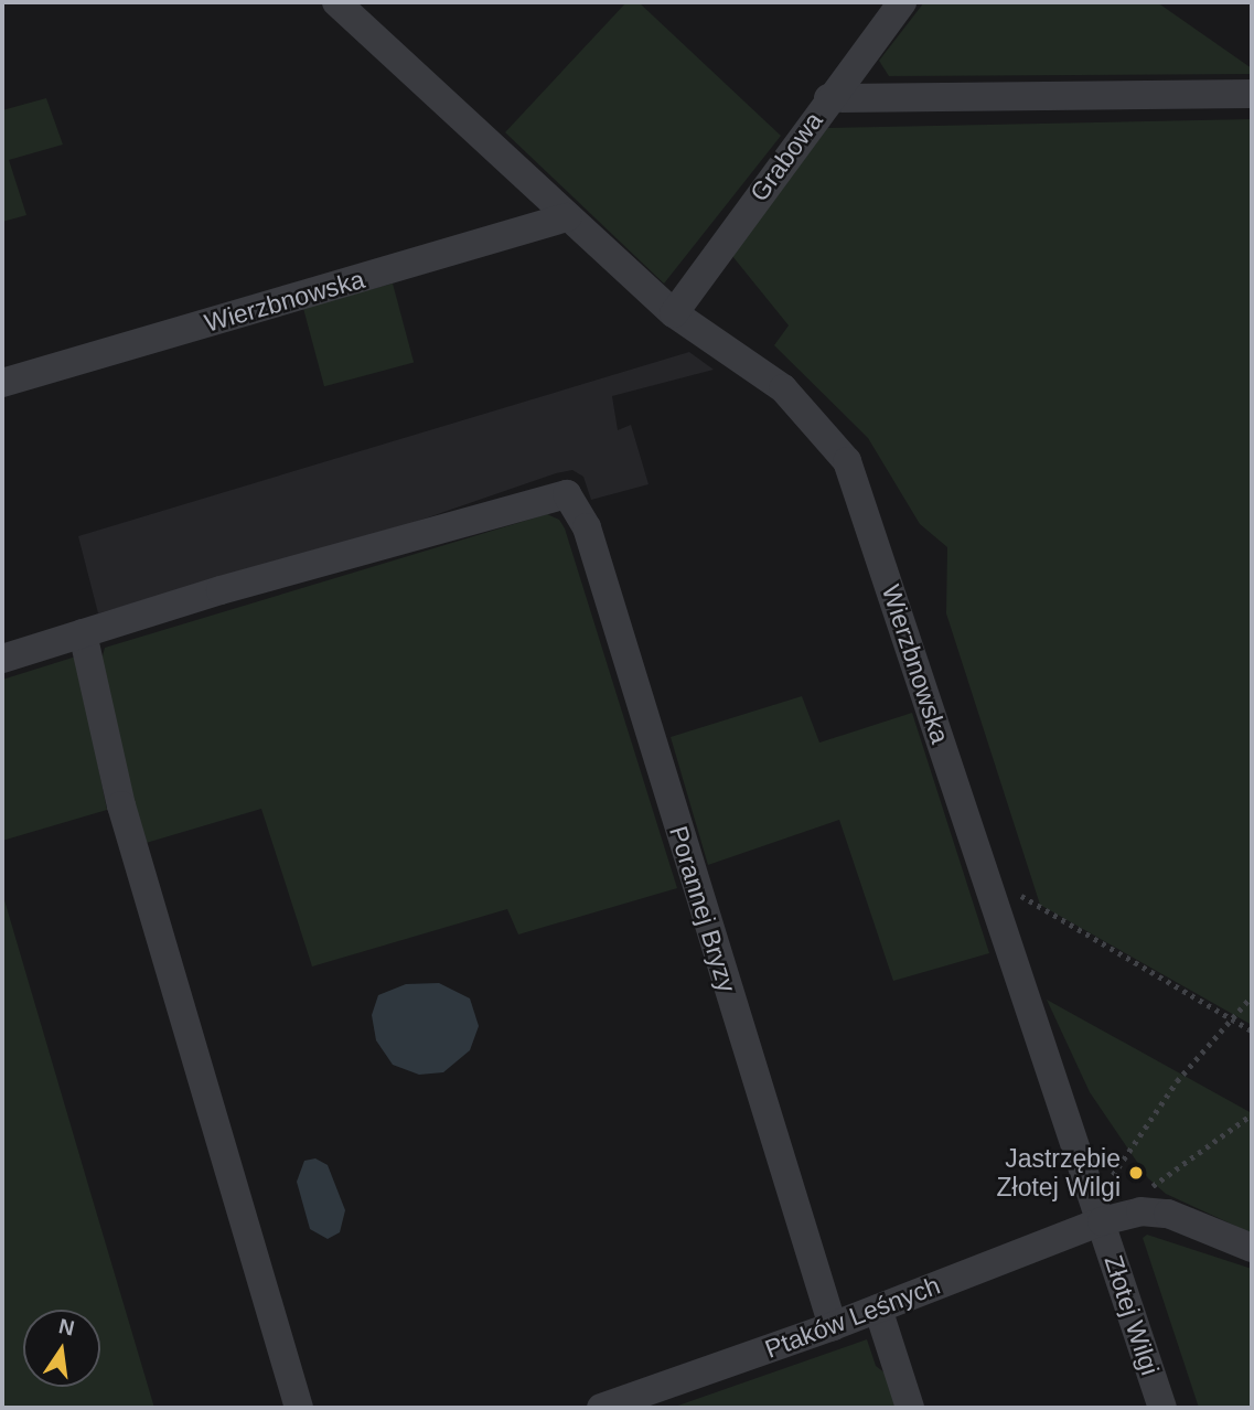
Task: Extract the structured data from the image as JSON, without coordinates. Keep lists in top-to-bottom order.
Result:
{
  "streets": {
    "street": [
      "Grabowa",
      "Wierzbnowska",
      "Porannej Bryzy",
      "Złotej Wilgi",
      "Ptaków Leśnych"
    ]
  },
  "crossings": [
    ["Grabowa", "Wierzbnowska"],
    ["Wierzbnowska", "Złotej Wilgi"],
    ["Wierzbnowska", "Ptaków Leśnych"],
    ["Porannej Bryzy", "Ptaków Leśnych"],
    ["Złotej Wilgi", "Ptaków Leśnych"]
  ],
  "places": ["Jastrzębie Złotej Wilgi"],
  "north": "top"
}
